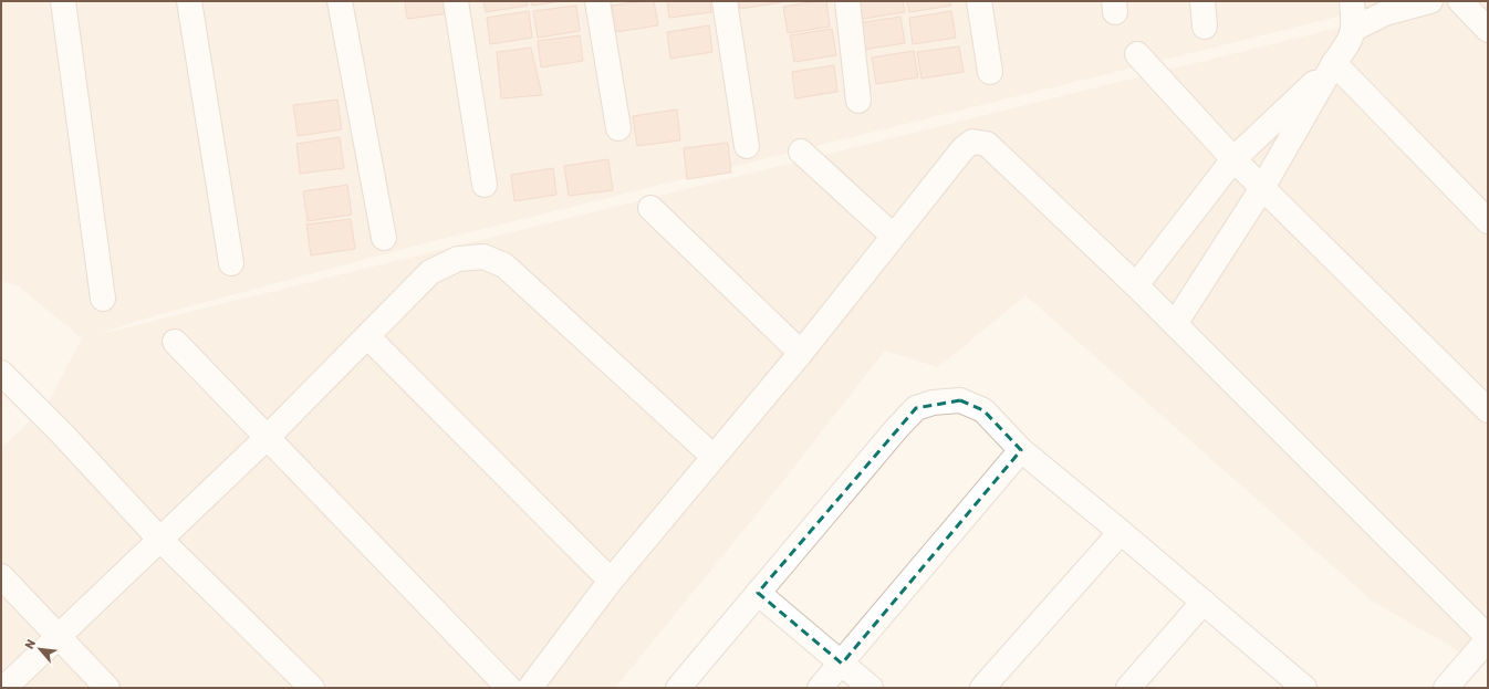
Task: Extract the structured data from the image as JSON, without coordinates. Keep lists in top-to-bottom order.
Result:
{
  "north": "top left"
}
